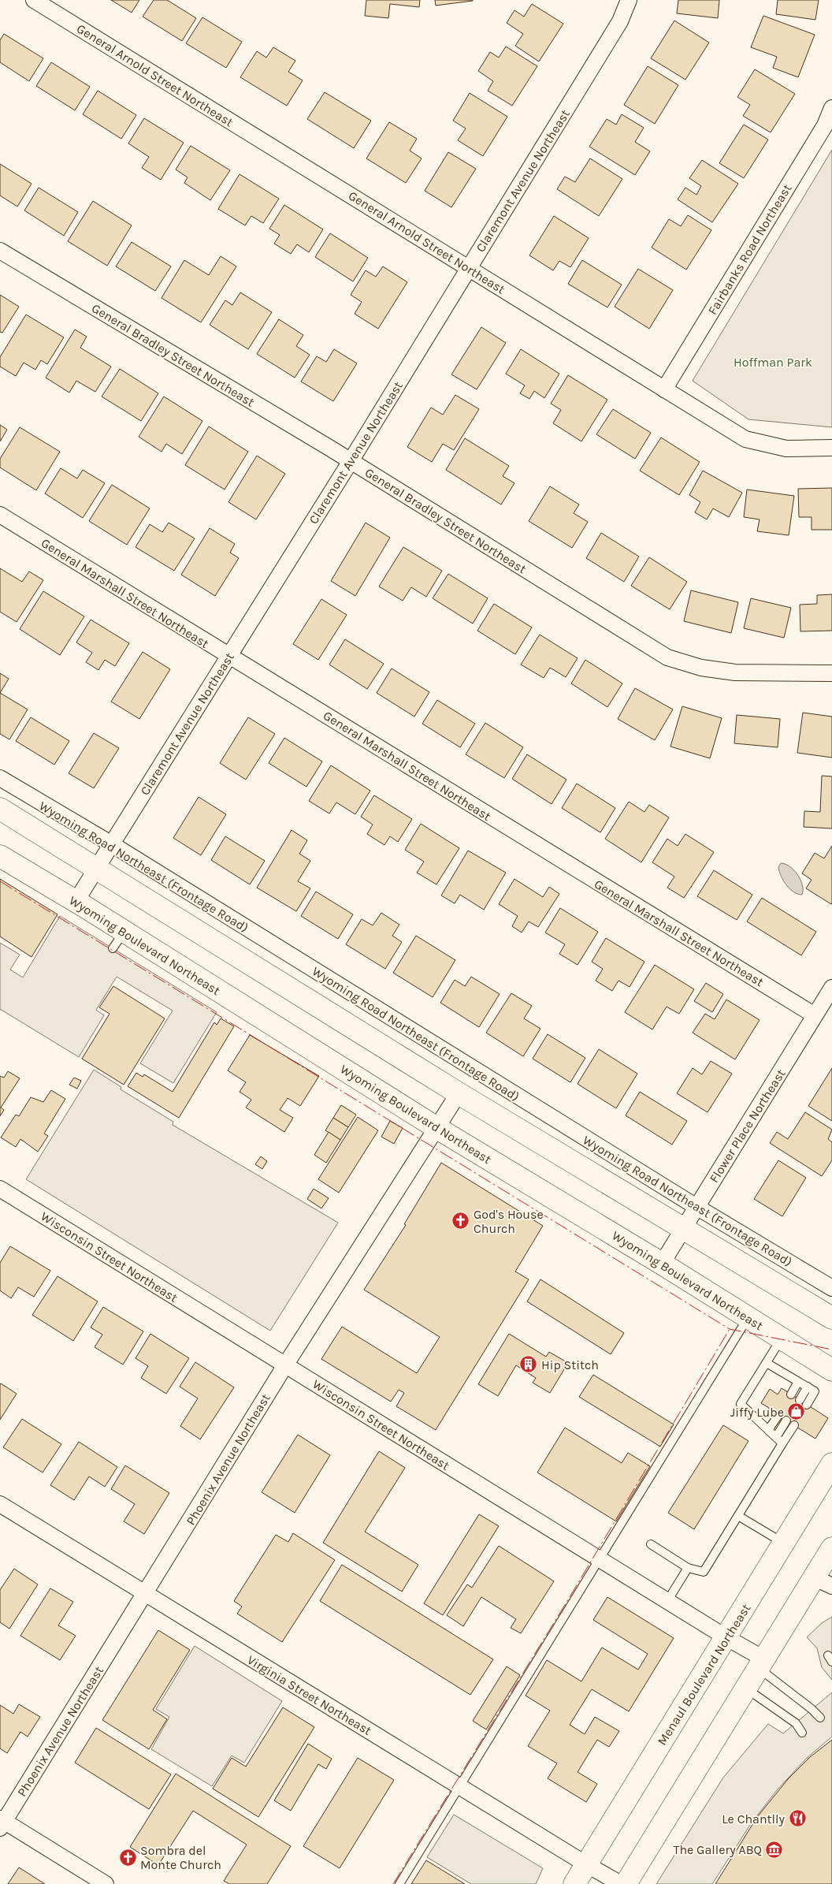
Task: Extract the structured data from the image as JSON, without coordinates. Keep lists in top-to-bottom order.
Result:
{
  "streets": {
    "main road": ["Wyoming Boulevard Northeast", "Menaul Boulevard Northeast"],
    "street": [
      "General Arnold Street Northeast",
      "Claremont Avenue Northeast",
      "Fairbanks Road Northeast",
      "General Bradley Street Northeast",
      "General Marshall Street Northeast",
      "Wyoming Road Northeast (Frontage Road)",
      "Flower Place Northeast",
      "Wisconsin Street Northeast",
      "Phoenix Avenue Northeast",
      "Virginia Street Northeast"
    ]
  },
  "crossings": [
    ["General Arnold Street Northeast", "Claremont Avenue Northeast"],
    ["General Arnold Street Northeast", "Fairbanks Road Northeast"],
    ["Claremont Avenue Northeast", "General Bradley Street Northeast"],
    ["Claremont Avenue Northeast", "General Marshall Street Northeast"],
    ["Claremont Avenue Northeast", "Wyoming Road Northeast (Frontage Road)"],
    ["Claremont Avenue Northeast", "Wyoming Boulevard Northeast"],
    ["General Marshall Street Northeast", "Flower Place Northeast"],
    ["Wyoming Road Northeast (Frontage Road)", "Flower Place Northeast"],
    ["Wyoming Boulevard Northeast", "Flower Place Northeast"],
    ["Wyoming Boulevard Northeast", "Phoenix Avenue Northeast"],
    ["Wisconsin Street Northeast", "Phoenix Avenue Northeast"],
    ["Wisconsin Street Northeast", "Menaul Boulevard Northeast"],
    ["Phoenix Avenue Northeast", "Virginia Street Northeast"],
    ["Menaul Boulevard Northeast", "Virginia Street Northeast"]
  ],
  "parks": ["Hoffman Park"],
  "places": {
    "church": ["God's House Church", "Sombra del Monte Church"],
    "building": ["Hip Stitch"],
    "shop": ["Jiffy Lube"],
    "restaurant": ["Le Chantlly"],
    "museum": ["The Gallery ABQ"]
  }
}
